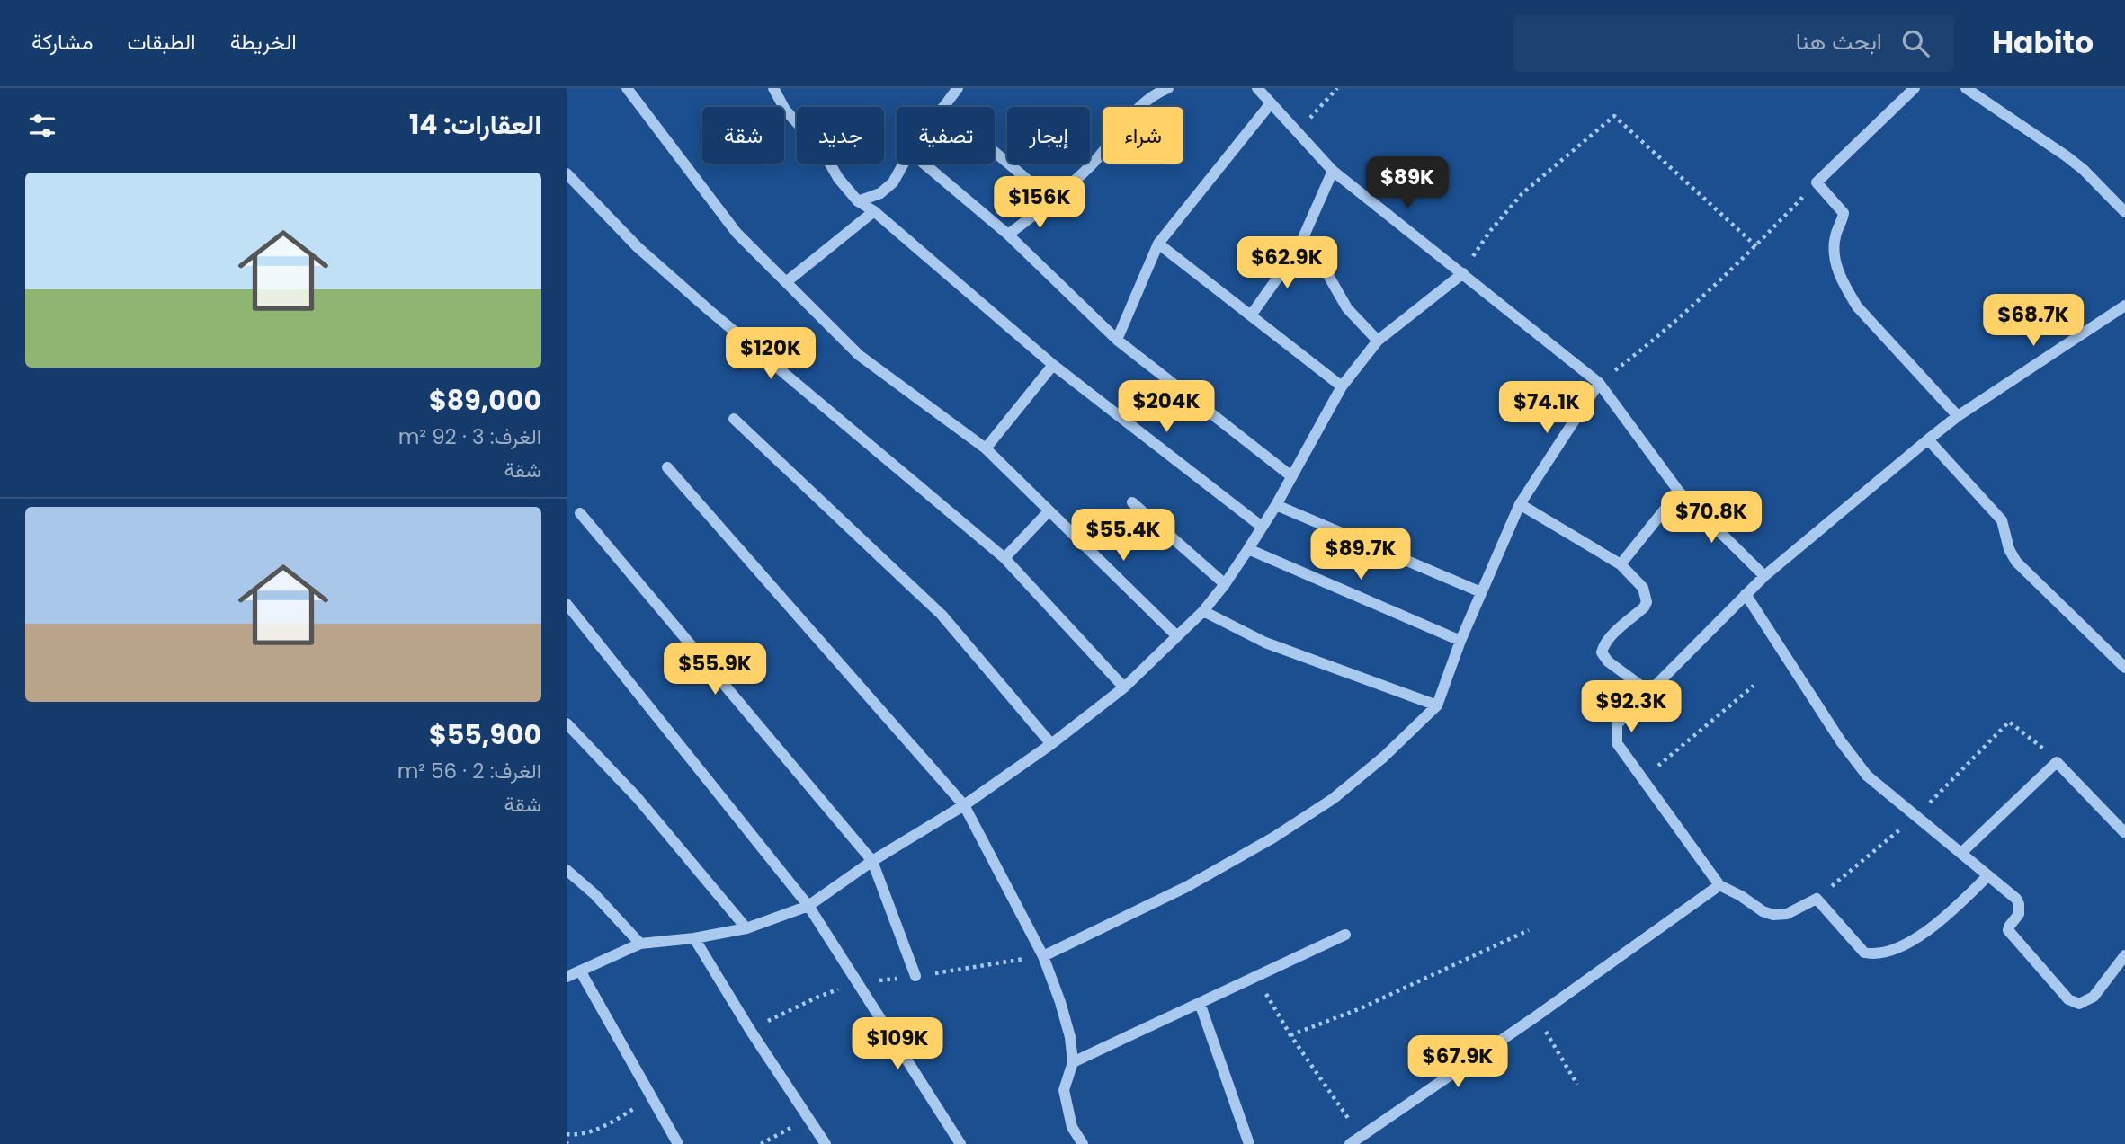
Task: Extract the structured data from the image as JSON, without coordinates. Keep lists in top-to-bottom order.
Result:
{
  "page": {
    "header": "Habito",
    "search": "ابحث هنا",
    "nav": ["الخريطة", "الطبقات", "مشاركة"],
    "heading": "العقارات: 14",
    "chip": [
      "شراء",
      "إيجار",
      "تصفية",
      "جديد",
      "شقة"
    ],
    "price": [
      "$89K",
      "$156K",
      "$62.9K",
      "$68.7K",
      "$120K",
      "$204K",
      "$74.1K",
      "$70.8K",
      "$55.4K",
      "$89.7K",
      "$55.9K",
      "$92.3K",
      "$109K",
      "$67.9K"
    ],
    "list": [
      {
        "name": "$89,000",
        "note": "الغرف: 3 · 92 m² · شقة"
      },
      {
        "name": "$55,900",
        "note": "الغرف: 2 · 56 m² · شقة"
      }
    ]
  }
}
